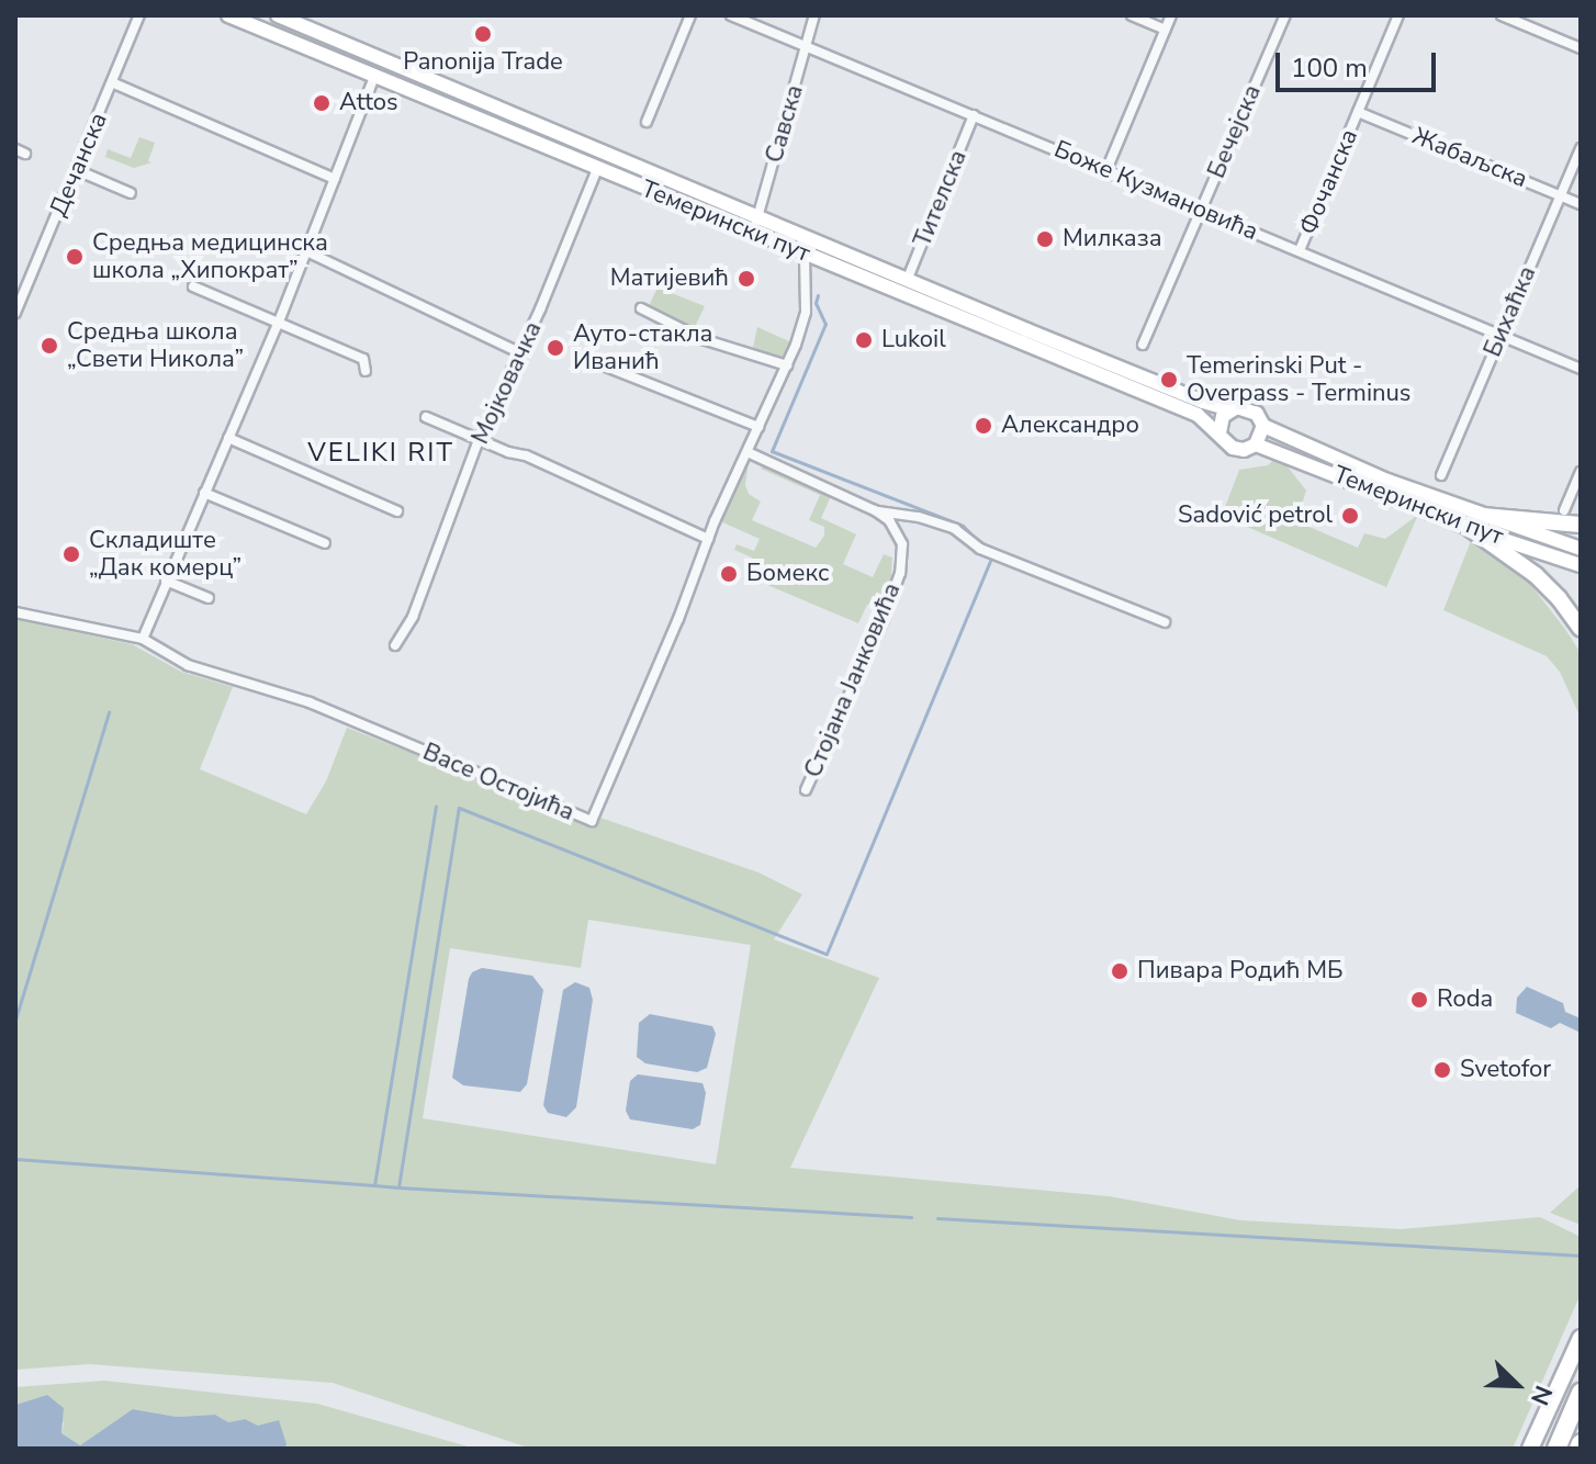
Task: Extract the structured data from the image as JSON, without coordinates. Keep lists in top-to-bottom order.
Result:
{
  "streets": {
    "main road": ["Темерински пут"],
    "street": [
      "Савска",
      "Бечејска",
      "Жабаљска",
      "Дечанска",
      "Фочанска",
      "Боже Кузмановића",
      "Тителска",
      "Бихаћка",
      "Мојковачка",
      "Стојана Јанковића",
      "Васе Остојића"
    ]
  },
  "crossings": [
    ["Савска", "Боже Кузмановића"],
    ["Савска", "Темерински пут"],
    ["Бечејска", "Боже Кузмановића"],
    ["Жабаљска", "Фочанска"],
    ["Жабаљска", "Бихаћка"],
    ["Фочанска", "Боже Кузмановића"],
    ["Боже Кузмановића", "Тителска"],
    ["Боже Кузмановића", "Бихаћка"],
    ["Тителска", "Темерински пут"],
    ["Темерински пут", "Мојковачка"],
    ["Темерински пут", "Васе Остојића"],
    ["Стојана Јанковића", "Васе Остојића"]
  ],
  "districts": ["VELIKI RIT"],
  "places": [
    "Panonija Trade",
    "Attos",
    "Милказа",
    "Средња медицинска школа „Хипократ”",
    "Матијевић",
    "Lukoil",
    "Средња школа „Свети Никола”",
    "Ауто-стакла Иванић",
    "Temerinski Put - Overpass - Terminus",
    "Александро",
    "Sadović petrol",
    "Складиште „Дак комерц”",
    "Бомекс",
    "Пивара Родић МБ",
    "Roda",
    "Svetofor"
  ],
  "scale_bar": "100 m",
  "north": "bottom right"
}
